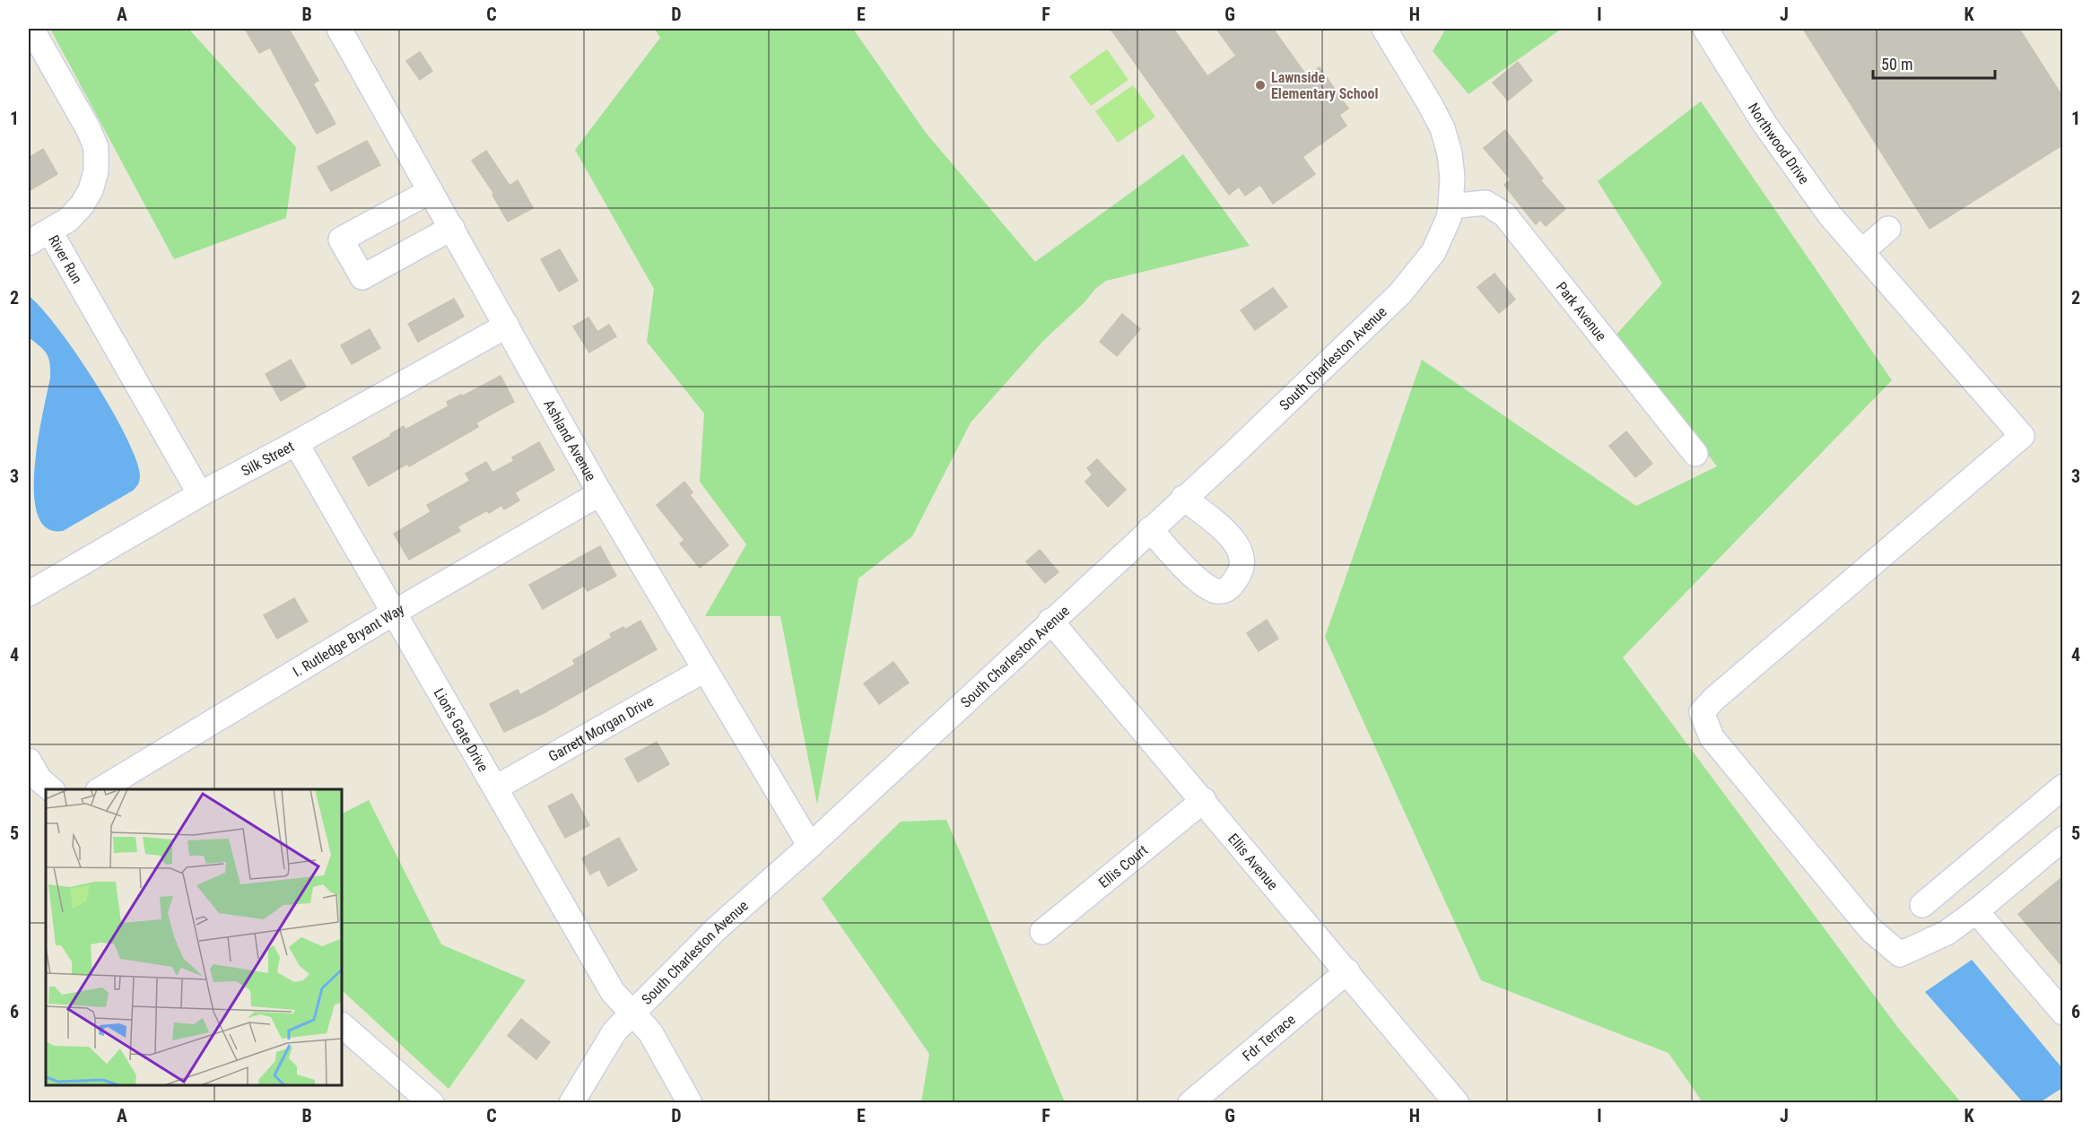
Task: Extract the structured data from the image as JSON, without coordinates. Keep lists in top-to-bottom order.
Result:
{
  "streets": {
    "street": [
      "Northwood Drive",
      "River Run",
      "Park Avenue",
      "South Charleston Avenue",
      "Ashland Avenue",
      "Silk Street",
      "I. Rutledge Bryant Way",
      "Garrett Morgan Drive",
      "Lion's Gate Drive",
      "Ellis Avenue",
      "Ellis Court",
      "Fdr Terrace"
    ]
  },
  "crossings": [
    ["River Run", "Silk Street"],
    ["Park Avenue", "South Charleston Avenue"],
    ["South Charleston Avenue", "Ashland Avenue"],
    ["South Charleston Avenue", "Lion's Gate Drive"],
    ["South Charleston Avenue", "Ellis Avenue"],
    ["Ashland Avenue", "Silk Street"],
    ["Ashland Avenue", "I. Rutledge Bryant Way"],
    ["Ashland Avenue", "Garrett Morgan Drive"],
    ["Silk Street", "Lion's Gate Drive"],
    ["I. Rutledge Bryant Way", "Lion's Gate Drive"],
    ["Garrett Morgan Drive", "Lion's Gate Drive"],
    ["Ellis Avenue", "Ellis Court"],
    ["Ellis Avenue", "Fdr Terrace"]
  ],
  "places": ["Lawnside Elementary School"],
  "scale_bar": "50 m",
  "grid": {
    "columns": [
      "A",
      "B",
      "C",
      "D",
      "E",
      "F",
      "G",
      "H",
      "I",
      "J",
      "K"
    ],
    "rows": [
      "1",
      "2",
      "3",
      "4",
      "5",
      "6"
    ]
  }
}
